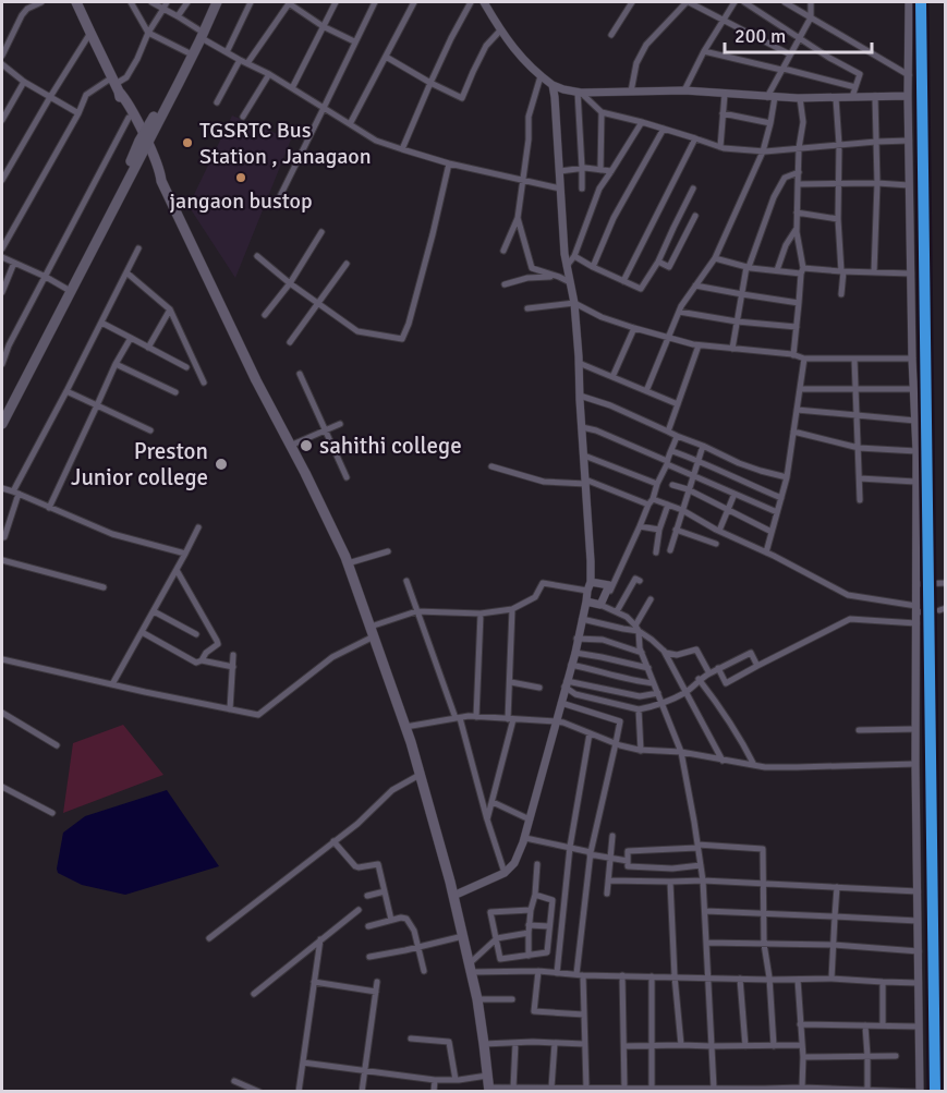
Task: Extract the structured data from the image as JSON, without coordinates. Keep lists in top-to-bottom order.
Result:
{
  "places": [
    "TGSRTC Bus Station , Janagaon",
    "jangaon bustop",
    "sahithi college",
    "Preston Junior college"
  ],
  "scale_bar": "200 m"
}
